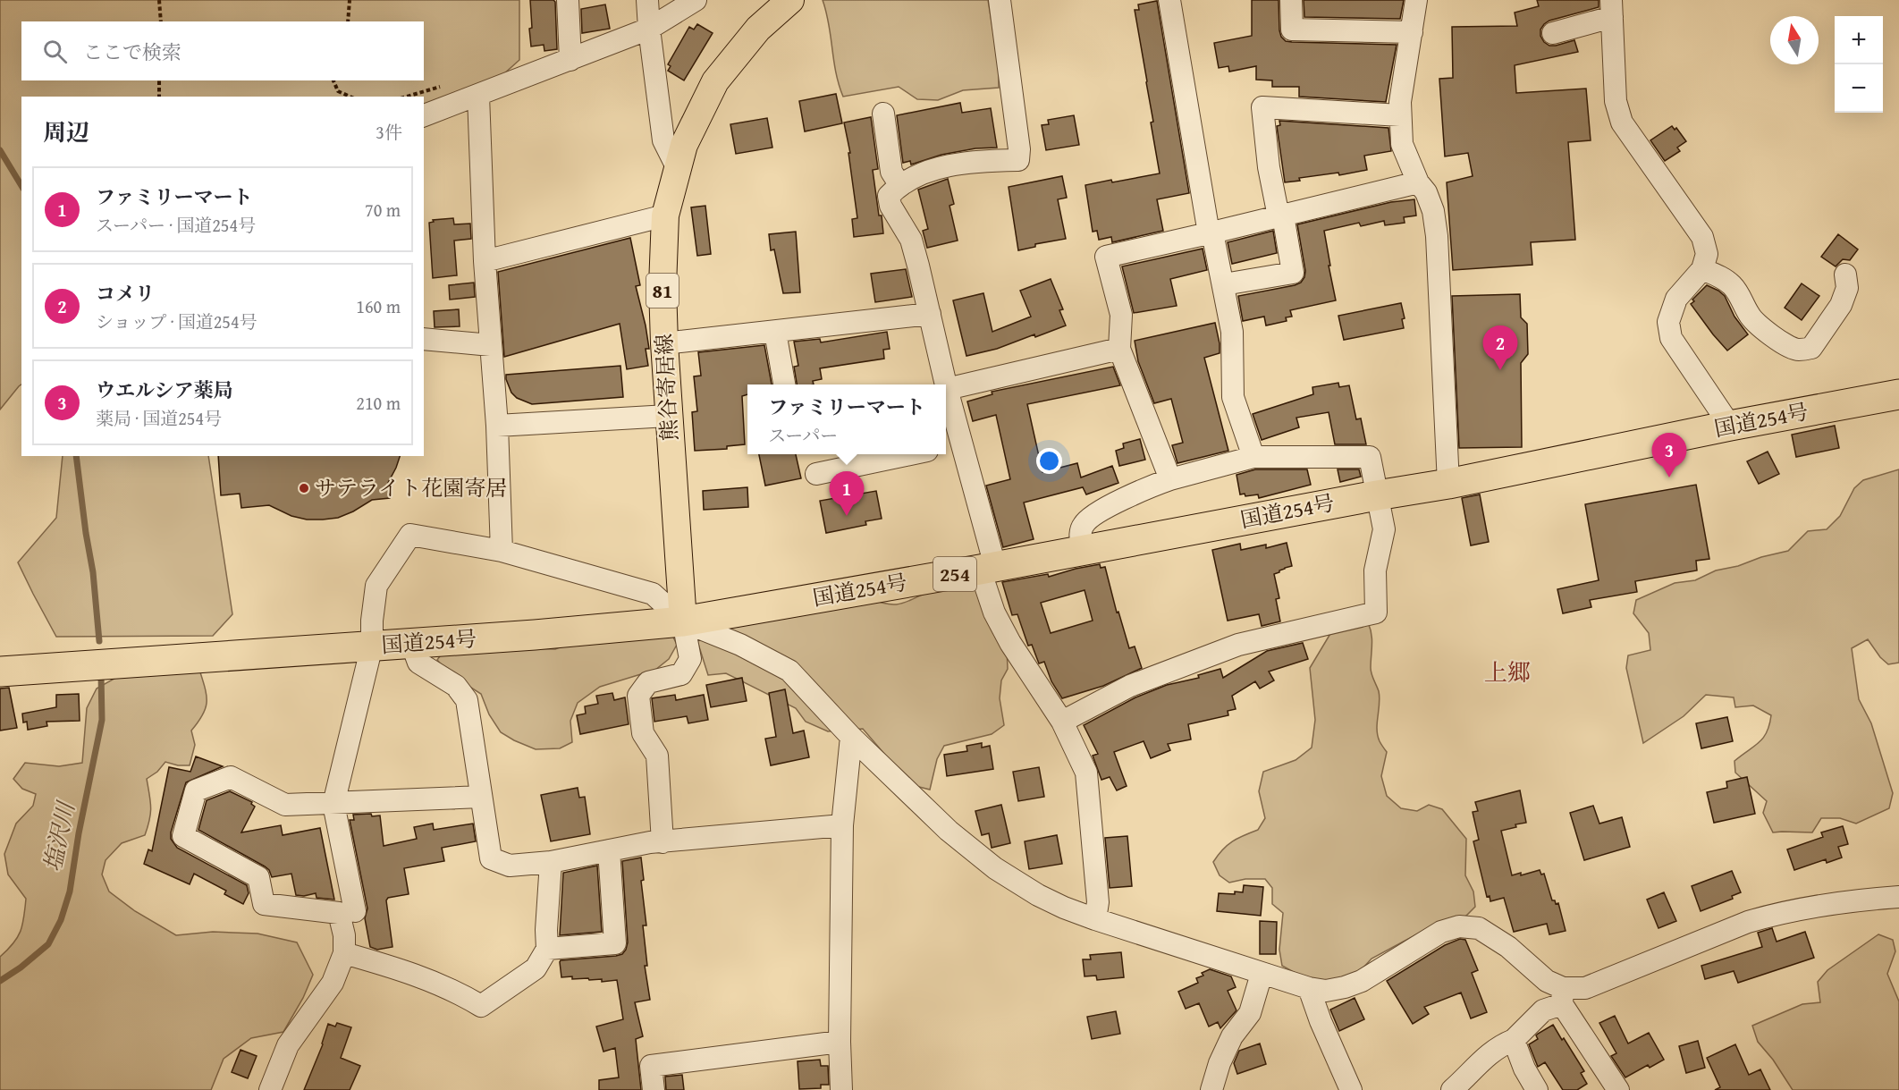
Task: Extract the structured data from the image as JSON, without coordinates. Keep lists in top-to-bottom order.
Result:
{
  "streets": {
    "highway": ["国道254号", "254"],
    "main road": ["81", "熊谷寄居線"]
  },
  "crossings": [
    ["熊谷寄居線", "国道254号"]
  ],
  "districts": ["上郷"],
  "water": ["塩沢川"],
  "places": ["サテライト花園寄居"],
  "north": "top",
  "page": {
    "map_buttons": ["+", "−"],
    "search": "ここで検索",
    "heading": ["周辺", "3件"],
    "list": [
      {
        "mark": "1",
        "name": "ファミリーマート",
        "note": "スーパー · 国道254号",
        "value": "70 m"
      },
      {
        "mark": "2",
        "name": "コメリ",
        "note": "ショップ · 国道254号",
        "value": "160 m"
      },
      {
        "mark": "3",
        "name": "ウエルシア薬局",
        "note": "薬局 · 国道254号",
        "value": "210 m"
      }
    ],
    "pins": ["2", "3", "1"],
    "popup": ["ファミリーマート", "スーパー"]
  }
}
